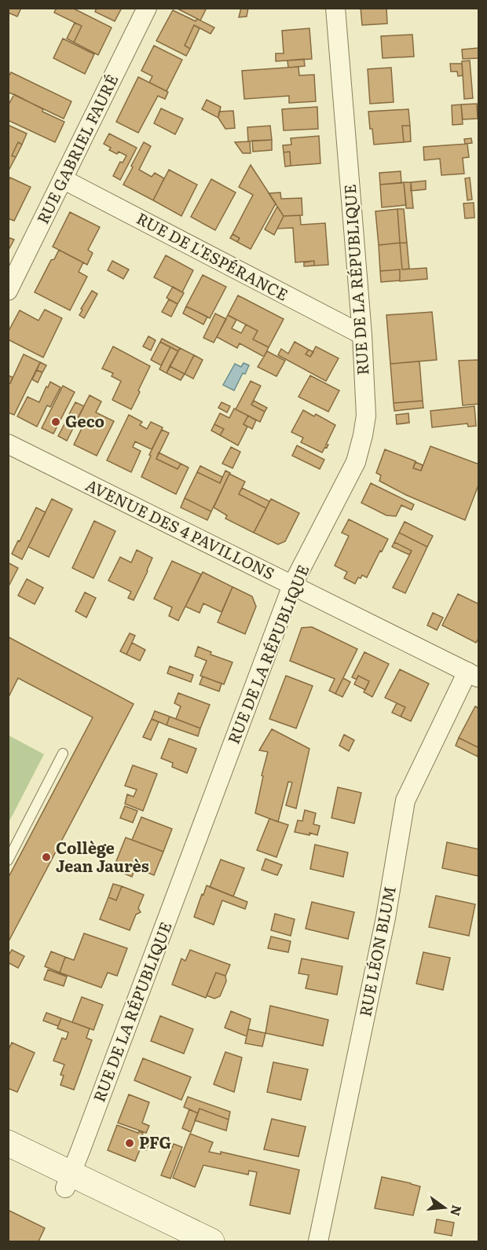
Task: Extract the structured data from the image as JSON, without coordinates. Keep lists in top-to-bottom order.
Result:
{
  "streets": {
    "street": [
      "RUE GABRIEL FAURÉ",
      "RUE DE L'ESPÉRANCE",
      "RUE DE LA RÉPUBLIQUE",
      "AVENUE DES 4 PAVILLONS",
      "RUE LÉON BLUM"
    ]
  },
  "crossings": [
    ["RUE GABRIEL FAURÉ", "RUE DE L'ESPÉRANCE"],
    ["RUE DE L'ESPÉRANCE", "RUE DE LA RÉPUBLIQUE"],
    ["RUE DE LA RÉPUBLIQUE", "AVENUE DES 4 PAVILLONS"],
    ["AVENUE DES 4 PAVILLONS", "RUE LÉON BLUM"]
  ],
  "places": ["Geco", "Collège Jean Jaurès", "PFG"],
  "north": "right"
}
